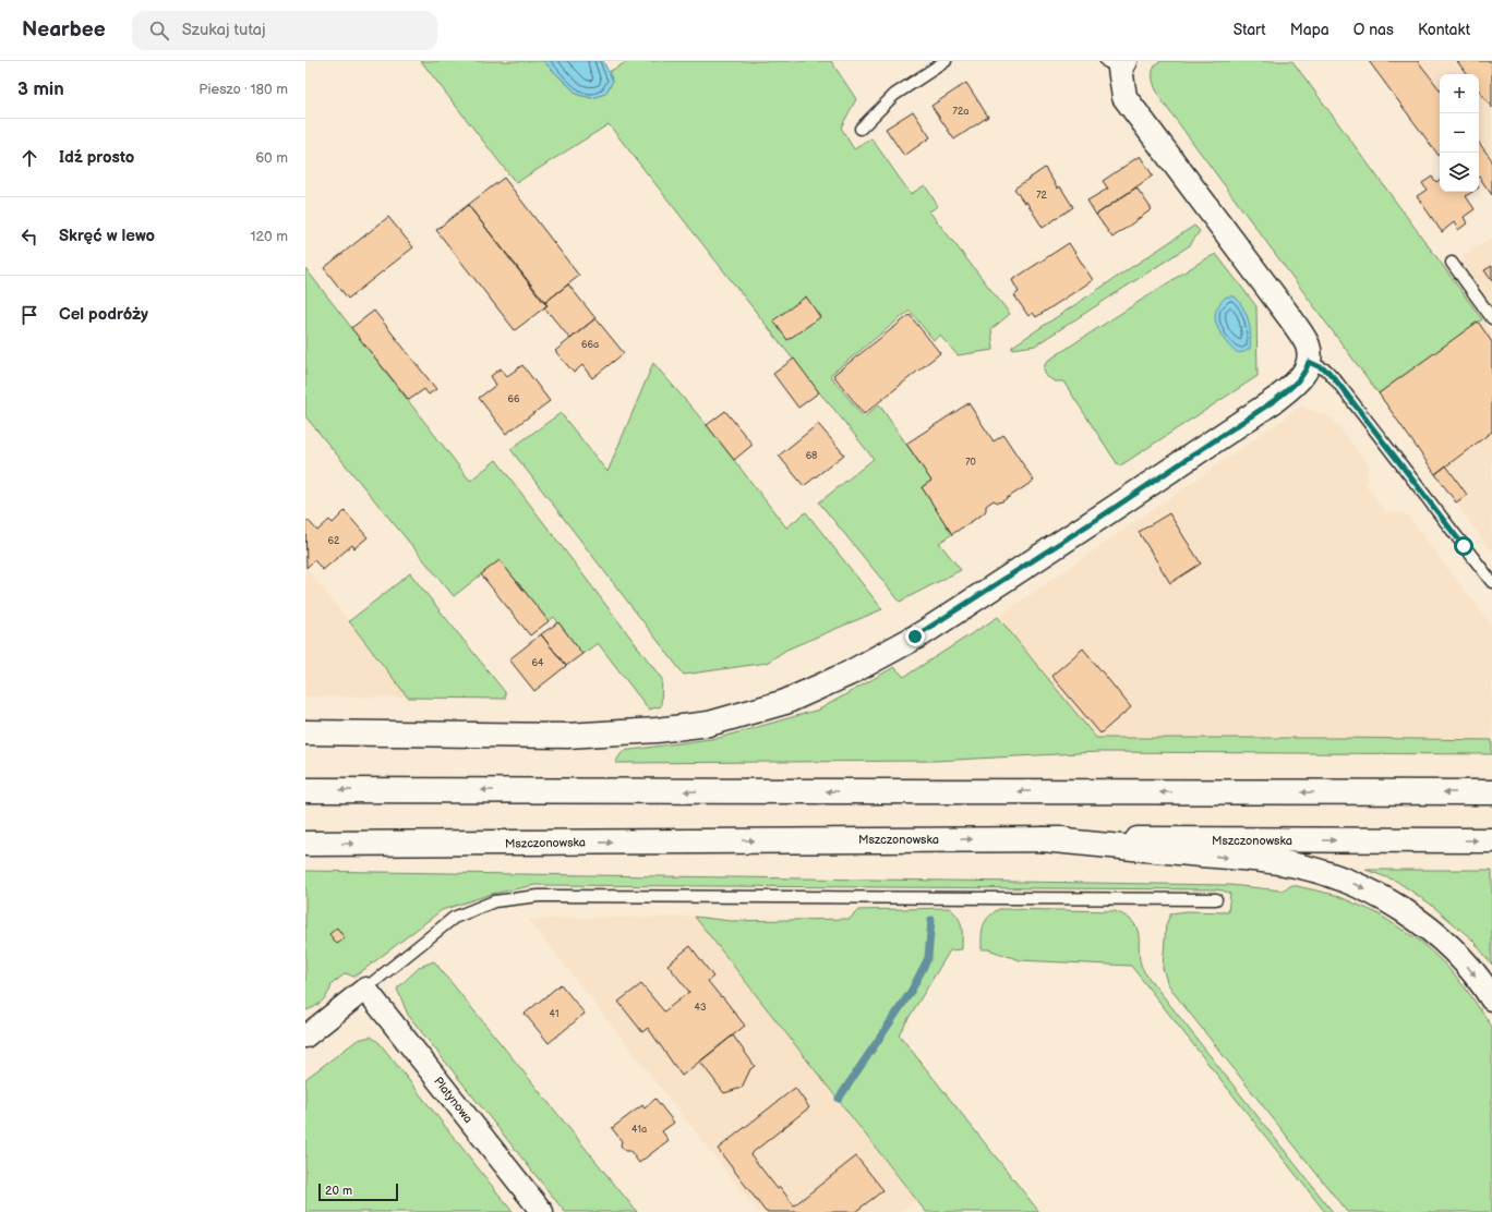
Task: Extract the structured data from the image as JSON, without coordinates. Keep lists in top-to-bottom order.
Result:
{
  "streets": {
    "main road": ["Mszczonowska"],
    "street": ["Platynowa"]
  },
  "house_numbers": [
    "72a",
    "72",
    "66a",
    "66",
    "68",
    "70",
    "62",
    "64",
    "43",
    "41",
    "41a"
  ],
  "scale_bar": "20 m",
  "page": {
    "header": "Nearbee",
    "search": "Szukaj tutaj",
    "nav": [
      "Start",
      "Mapa",
      "O nas",
      "Kontakt"
    ],
    "heading": ["3 min", "Pieszo · 180 m"],
    "map_buttons": ["+", "−"],
    "list": [
      ["Idź prosto", "60 m"],
      ["Skręć w lewo", "120 m"],
      "Cel podróży"
    ],
    "scale": "20 m"
  }
}
